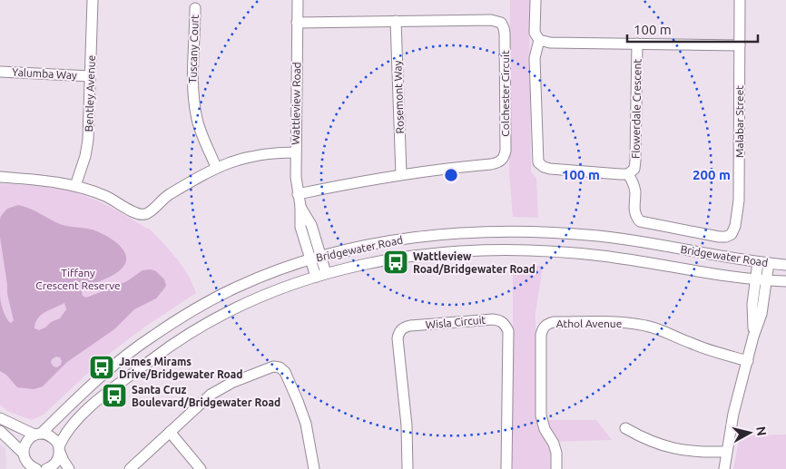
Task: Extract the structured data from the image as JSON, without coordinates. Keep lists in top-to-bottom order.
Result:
{
  "streets": {
    "street": [
      "Tuscany Court",
      "Yalumba Way",
      "Bentley Avenue",
      "Colchester Circuit",
      "Rosemont Way",
      "Wattleview Road",
      "Flowerdale Crescent",
      "Malabar Street",
      "Bridgewater Road",
      "Wisla Circuit",
      "Athol Avenue"
    ]
  },
  "crossings": [
    ["Yalumba Way", "Bentley Avenue"],
    ["Colchester Circuit", "Rosemont Way"],
    ["Colchester Circuit", "Wattleview Road"],
    ["Wattleview Road", "Bridgewater Road"],
    ["Flowerdale Crescent", "Malabar Street"]
  ],
  "parks": ["Tiffany Crescent Reserve"],
  "places": {
    "bus stop": ["Wattleview Road/Bridgewater Road", "James Mirams Drive/Bridgewater Road", "Santa Cruz Boulevard/Bridgewater Road"]
  },
  "scale_bar": "100 m",
  "north": "right",
  "rings": ["100 m", "200 m"]
}
